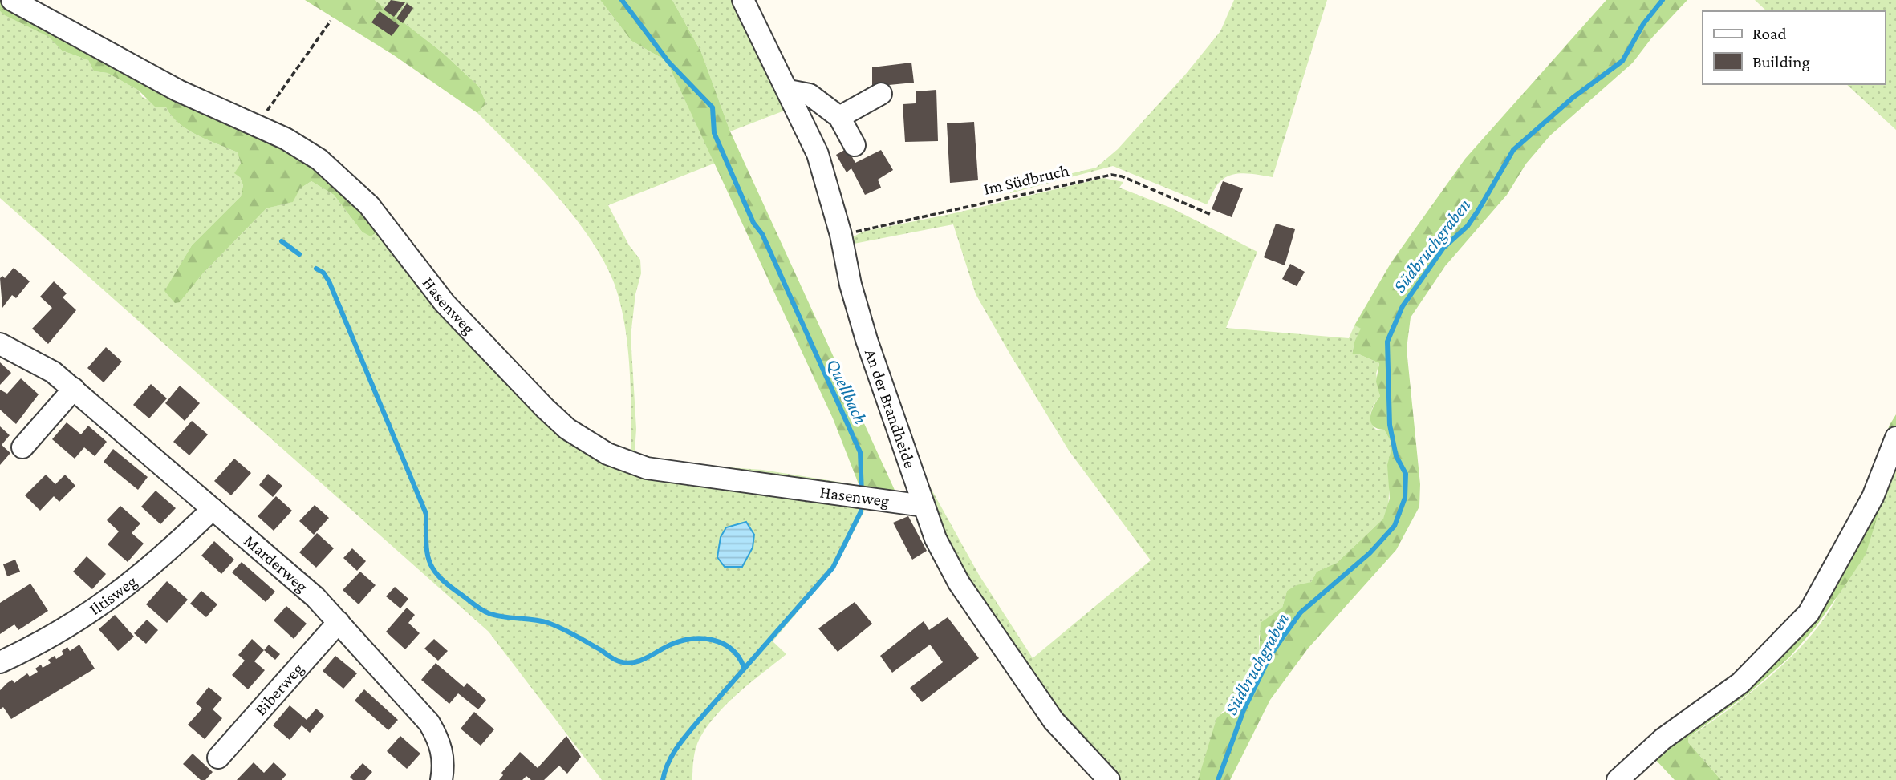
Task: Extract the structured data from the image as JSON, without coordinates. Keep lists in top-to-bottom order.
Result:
{
  "streets": {
    "street": [
      "Hasenweg",
      "An der Brandheide",
      "Marderweg",
      "Iltisweg",
      "Biberweg"
    ],
    "path": ["Im Südbruch"]
  },
  "crossings": [
    ["Im Südbruch", "An der Brandheide"],
    ["Hasenweg", "An der Brandheide"],
    ["Marderweg", "Iltisweg"],
    ["Marderweg", "Biberweg"]
  ],
  "water": ["Südbruchgraben", "Quellbach"],
  "legend": ["Road", "Building"]
}
